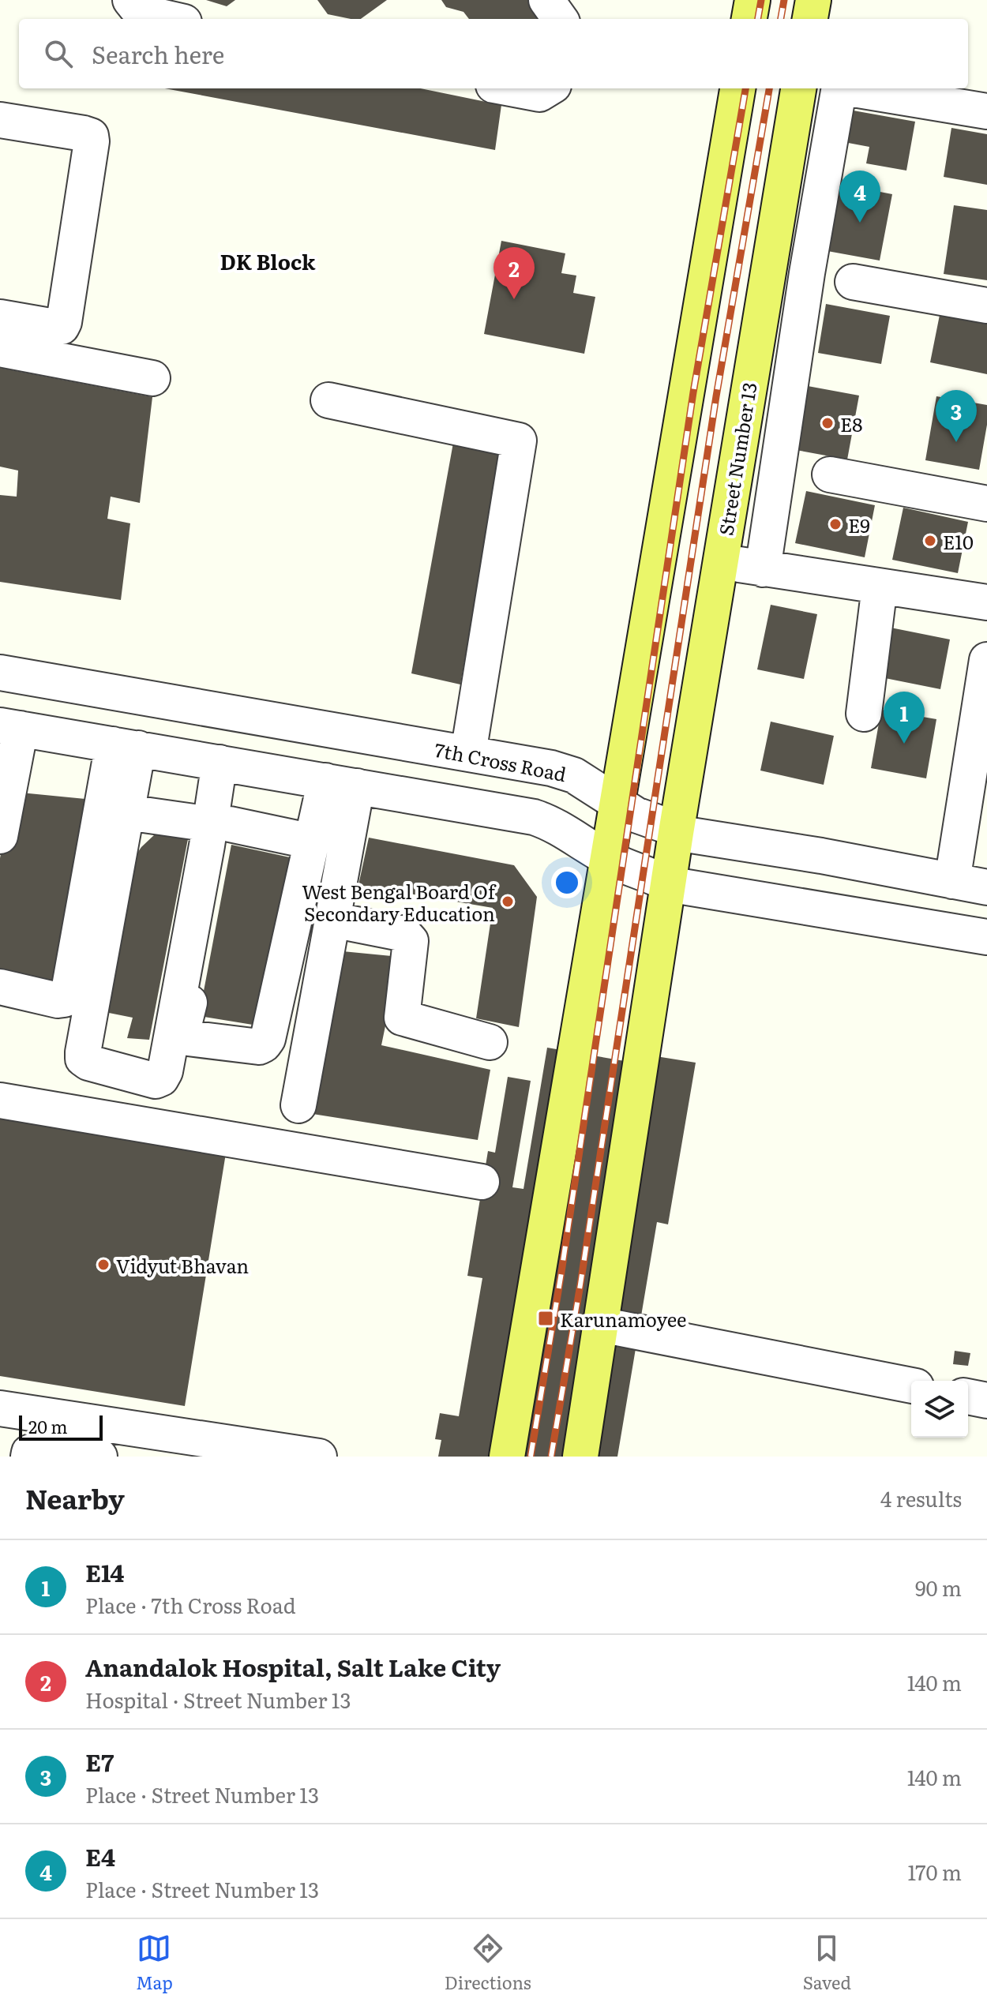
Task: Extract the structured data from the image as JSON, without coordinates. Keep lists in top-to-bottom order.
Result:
{
  "streets": {
    "main road": ["Street Number 13"],
    "street": ["7th Cross Road"]
  },
  "crossings": [
    ["Street Number 13", "7th Cross Road"]
  ],
  "districts": ["DK Block"],
  "places": {
    "other": [
      "E8",
      "E9",
      "E10",
      "West Bengal Board Of Secondary Education",
      "Vidyut Bhavan"
    ],
    "transit": ["Karunamoyee"]
  },
  "scale_bar": "20 m",
  "page": {
    "search": "Search here",
    "pins": [
      "4",
      "2",
      "3",
      "1"
    ],
    "scale": "20 m",
    "heading": ["Nearby", "4 results"],
    "list": [
      {
        "mark": "1",
        "name": "E14",
        "note": "Place · 7th Cross Road",
        "value": "90 m"
      },
      {
        "mark": "2",
        "name": "Anandalok Hospital, Salt Lake City",
        "note": "Hospital · Street Number 13",
        "value": "140 m"
      },
      {
        "mark": "3",
        "name": "E7",
        "note": "Place · Street Number 13",
        "value": "140 m"
      },
      {
        "mark": "4",
        "name": "E4",
        "note": "Place · Street Number 13",
        "value": "170 m"
      }
    ],
    "nav": ["Map", "Directions", "Saved"]
  }
}
